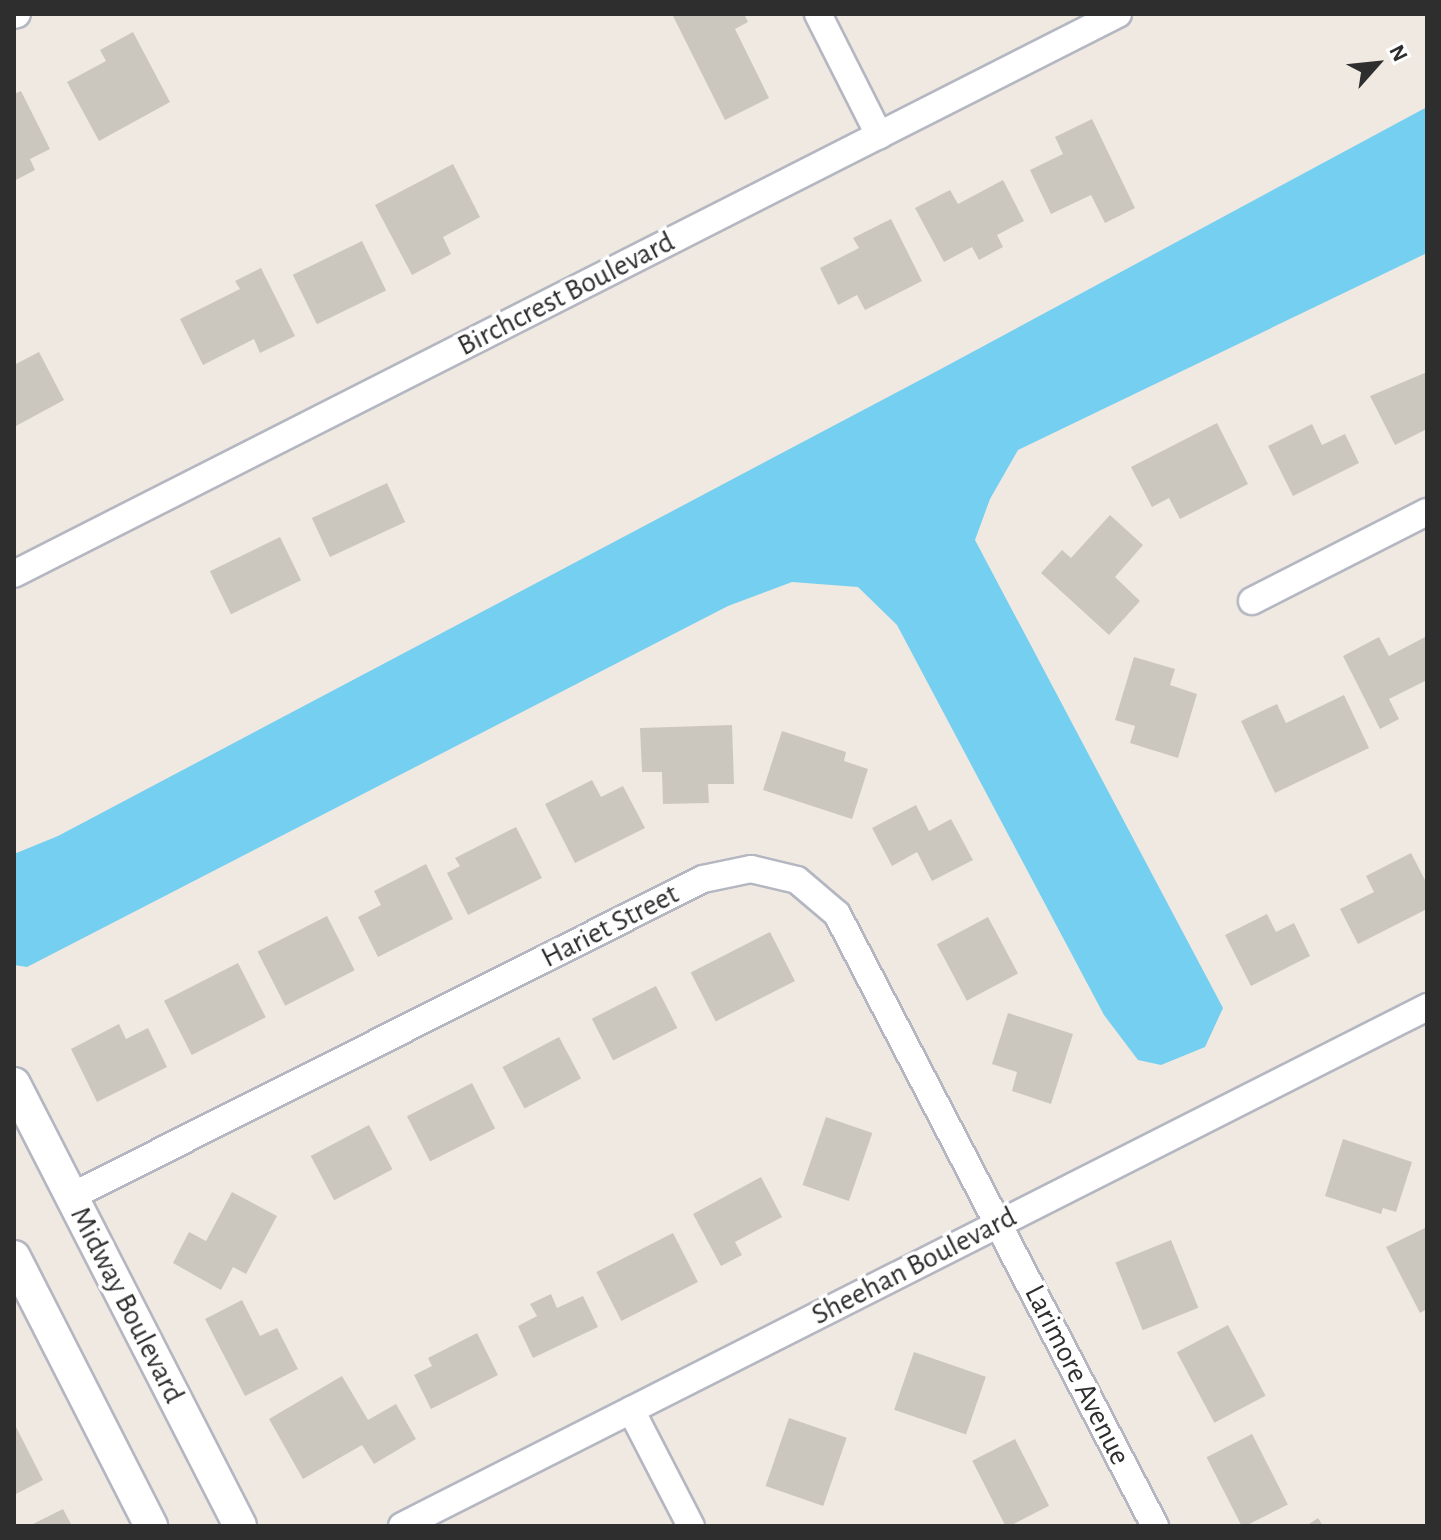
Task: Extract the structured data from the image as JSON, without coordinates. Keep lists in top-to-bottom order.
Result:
{
  "streets": {
    "street": [
      "Birchcrest Boulevard",
      "Hariet Street",
      "Sheehan Boulevard",
      "Midway Boulevard",
      "Larimore Avenue"
    ]
  },
  "crossings": [
    ["Hariet Street", "Sheehan Boulevard"],
    ["Hariet Street", "Midway Boulevard"],
    ["Hariet Street", "Larimore Avenue"],
    ["Sheehan Boulevard", "Larimore Avenue"]
  ],
  "north": "top right"
}
